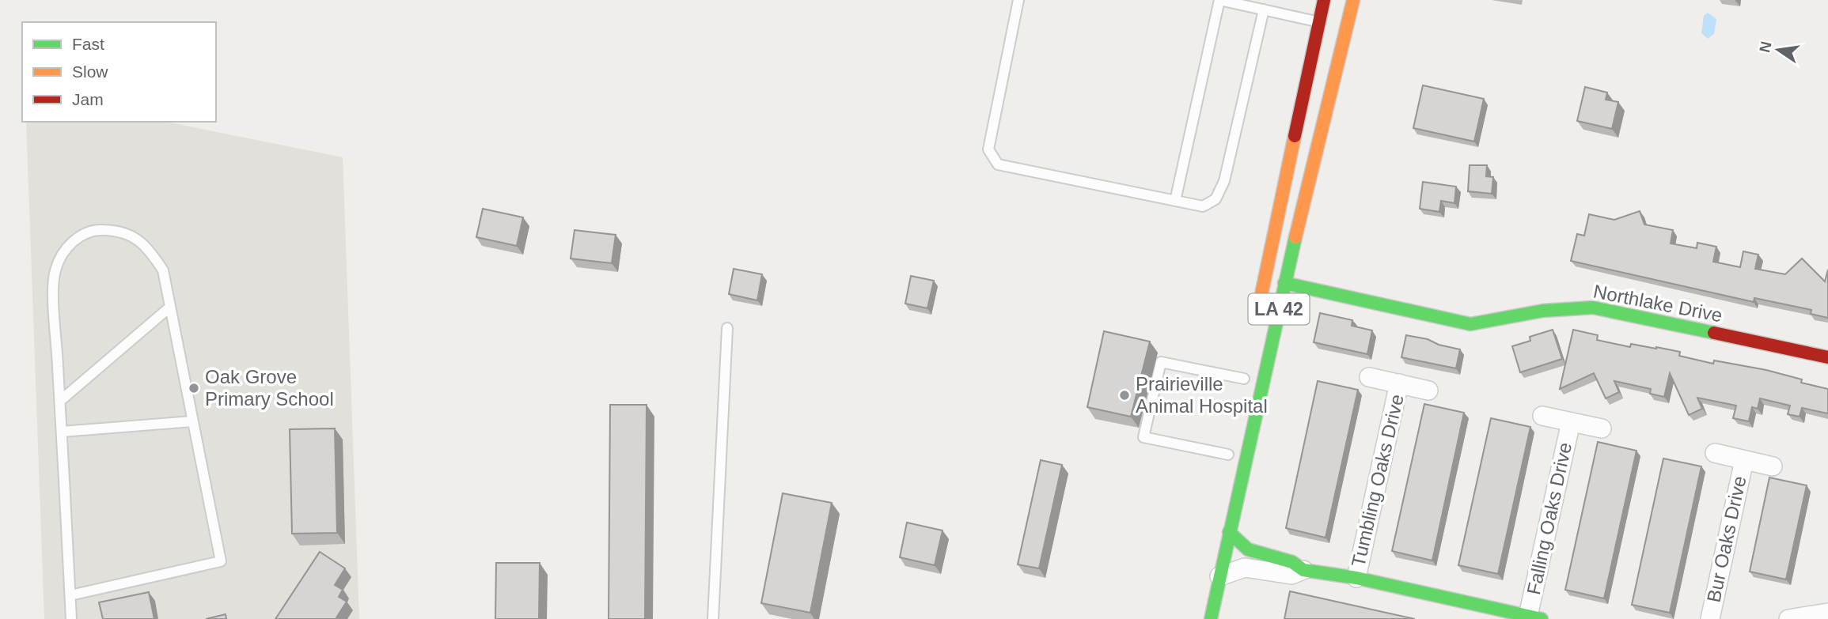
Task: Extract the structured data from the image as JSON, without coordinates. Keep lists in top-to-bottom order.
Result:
{
  "streets": {
    "main road": ["Northlake Drive", "LA 42"],
    "street": ["Tumbling Oaks Drive", "Falling Oaks Drive", "Bur Oaks Drive"]
  },
  "crossings": [
    ["Northlake Drive", "LA 42"]
  ],
  "places": ["Oak Grove Primary School", "Prairieville Animal Hospital"],
  "legend": ["Fast", "Slow", "Jam"],
  "north": "left"
}
